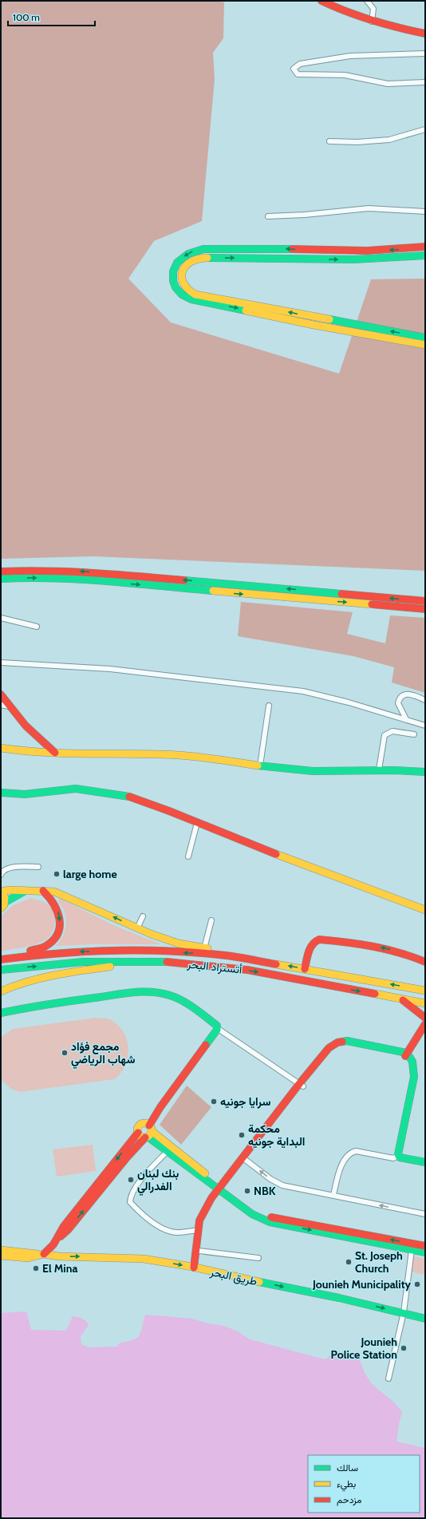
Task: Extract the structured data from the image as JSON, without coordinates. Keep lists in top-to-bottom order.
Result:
{
  "streets": {
    "main road": ["أتستراد البحر", "طريق البحر"]
  },
  "places": [
    "large home",
    "مجمع فؤاد شهاب الرياضي",
    "سرايا جونيه",
    "محكمة البداية جونيه",
    "بنك لبنان الفدرالي",
    "NBK",
    "St. Joseph Church",
    "El Mina",
    "Jounieh Municipality",
    "Jounieh Police Station"
  ],
  "legend": ["سالك", "بطيء", "مزدحم"],
  "scale_bar": "100 m"
}
